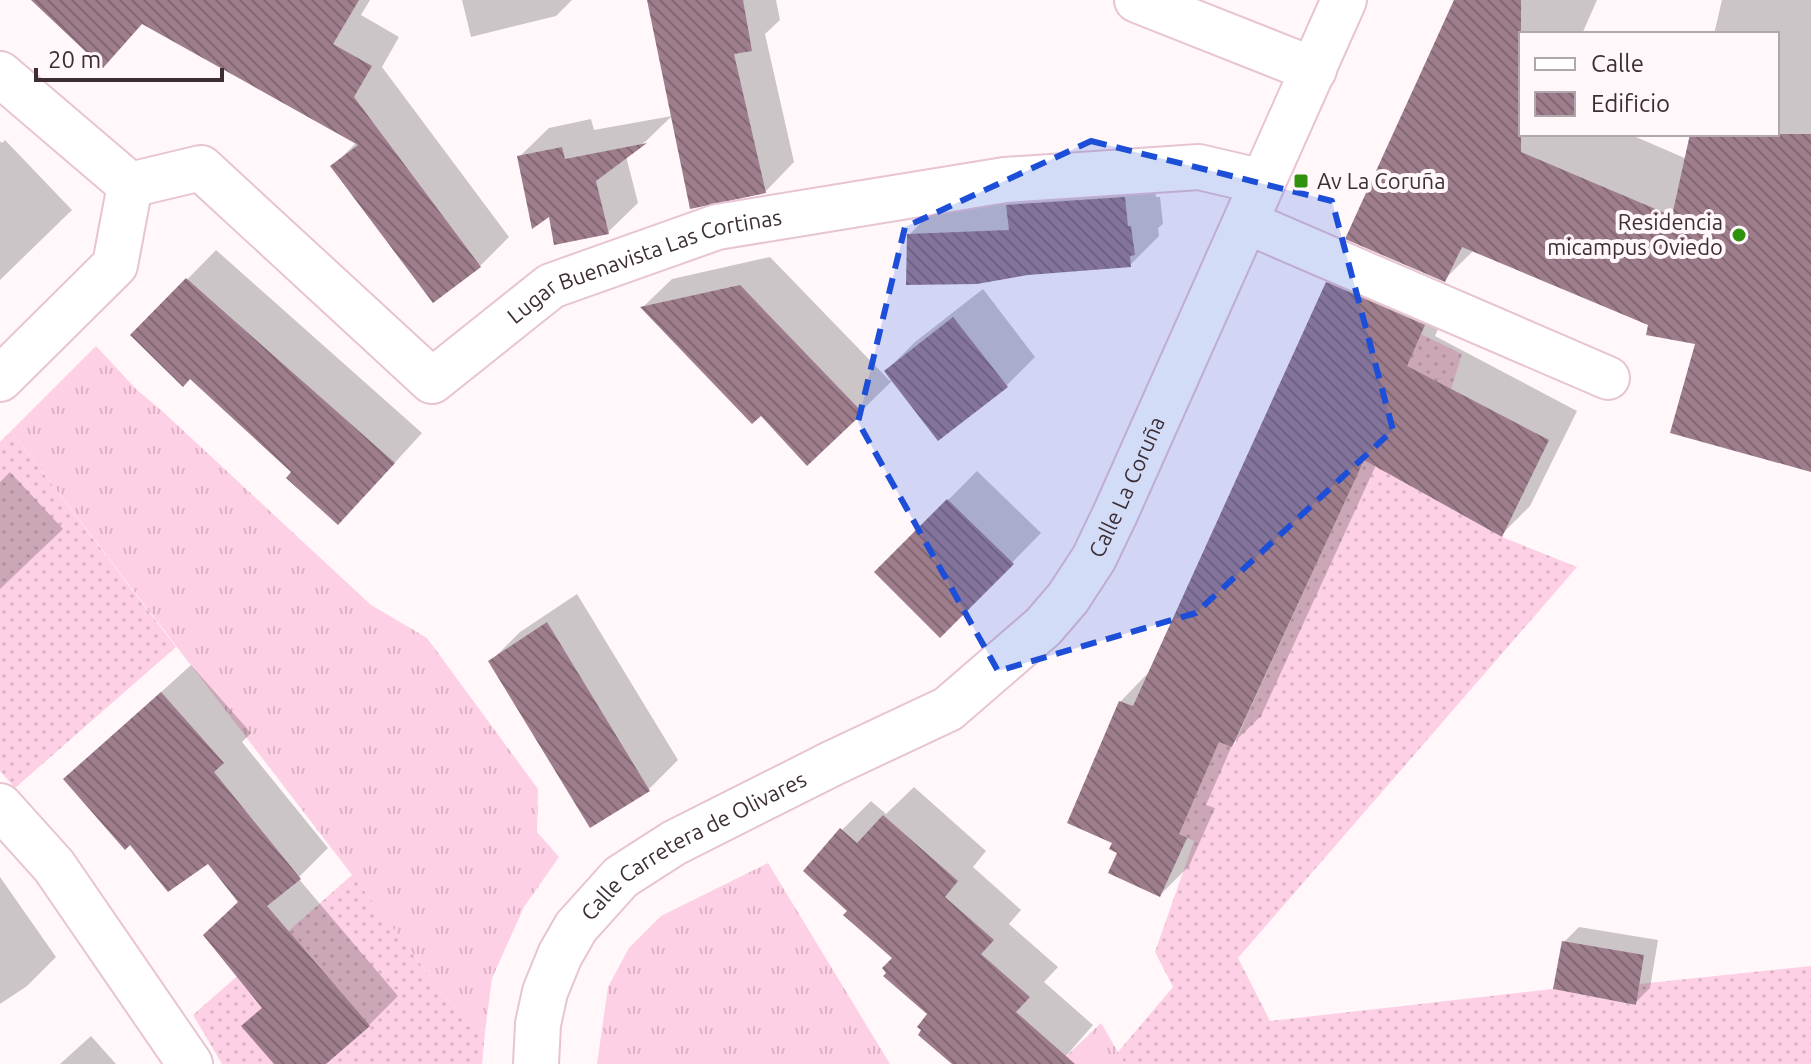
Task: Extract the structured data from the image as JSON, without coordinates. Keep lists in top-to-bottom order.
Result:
{
  "streets": {
    "street": ["Lugar Buenavista Las Cortinas", "Calle La Coruña", "Calle Carretera de Olivares"]
  },
  "crossings": [
    ["Lugar Buenavista Las Cortinas", "Calle La Coruña"],
    ["Calle La Coruña", "Calle Carretera de Olivares"]
  ],
  "places": {
    "transit": ["Av La Coruña"],
    "other": ["Residencia micampus Oviedo"]
  },
  "legend": ["Calle", "Edificio"],
  "scale_bar": "20 m"
}
